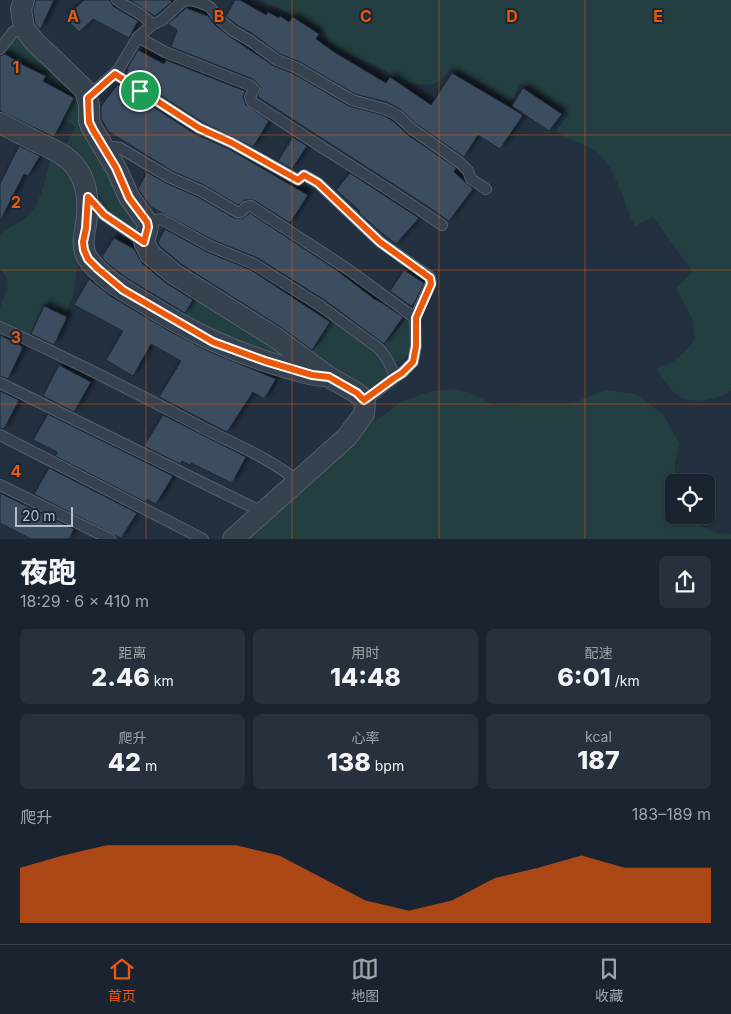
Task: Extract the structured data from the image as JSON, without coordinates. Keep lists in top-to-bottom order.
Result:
{
  "scale_bar": "20 m",
  "page": {
    "scale": "20 m",
    "heading": ["夜跑", "18:29 · 6 × 410 m"],
    "stats": [
      ["距离", "2.46 km"],
      ["用时", "14:48"],
      ["配速", "6:01 /km"],
      ["爬升", "42 m"],
      ["心率", "138 bpm"],
      ["kcal", "187"]
    ],
    "chart": ["爬升", "183–189 m"],
    "tabs": ["首页", "地图", "收藏"]
  },
  "grid": {
    "columns": [
      "A",
      "B",
      "C",
      "D",
      "E"
    ],
    "rows": [
      "1",
      "2",
      "3",
      "4"
    ]
  }
}
